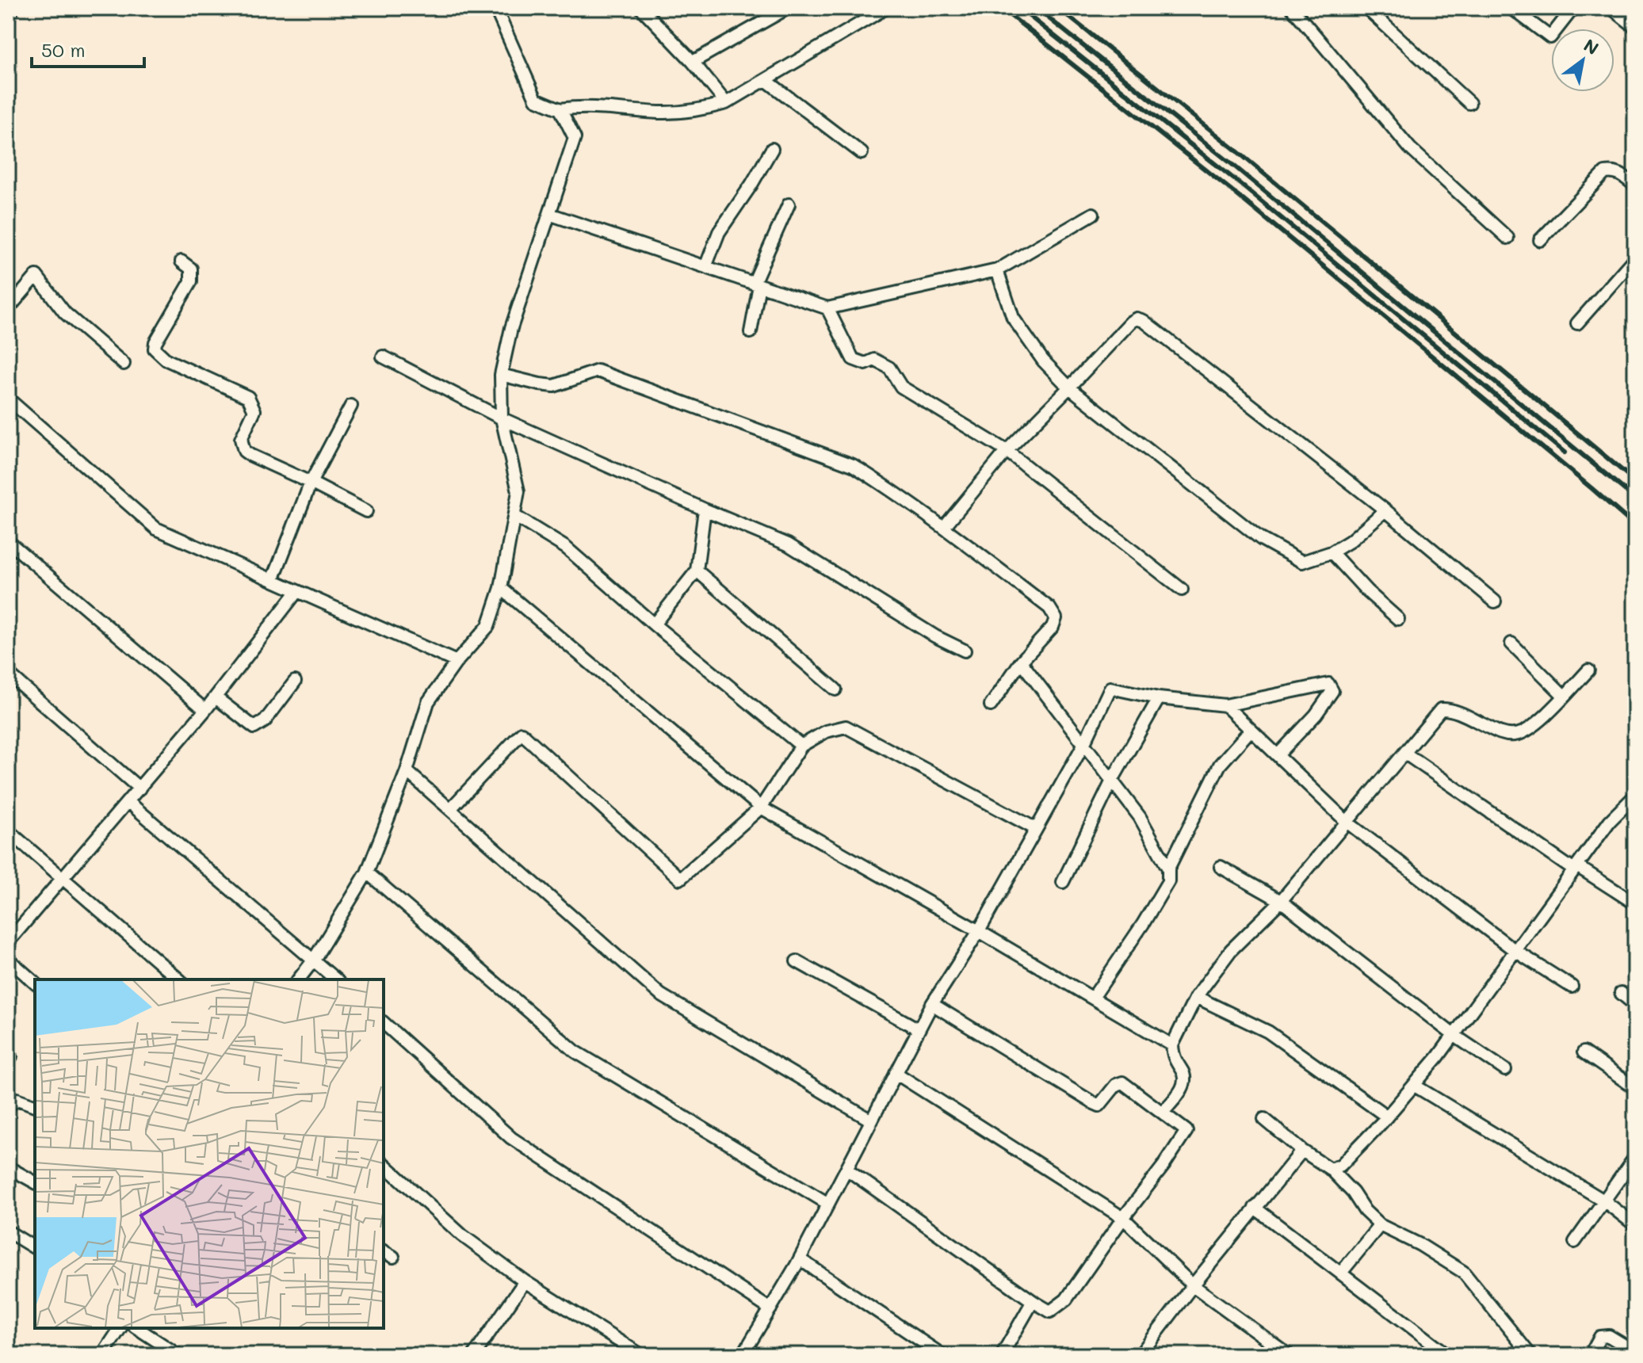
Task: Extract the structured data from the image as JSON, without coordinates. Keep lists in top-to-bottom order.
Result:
{
  "scale_bar": "50 m",
  "north": "top right"
}
